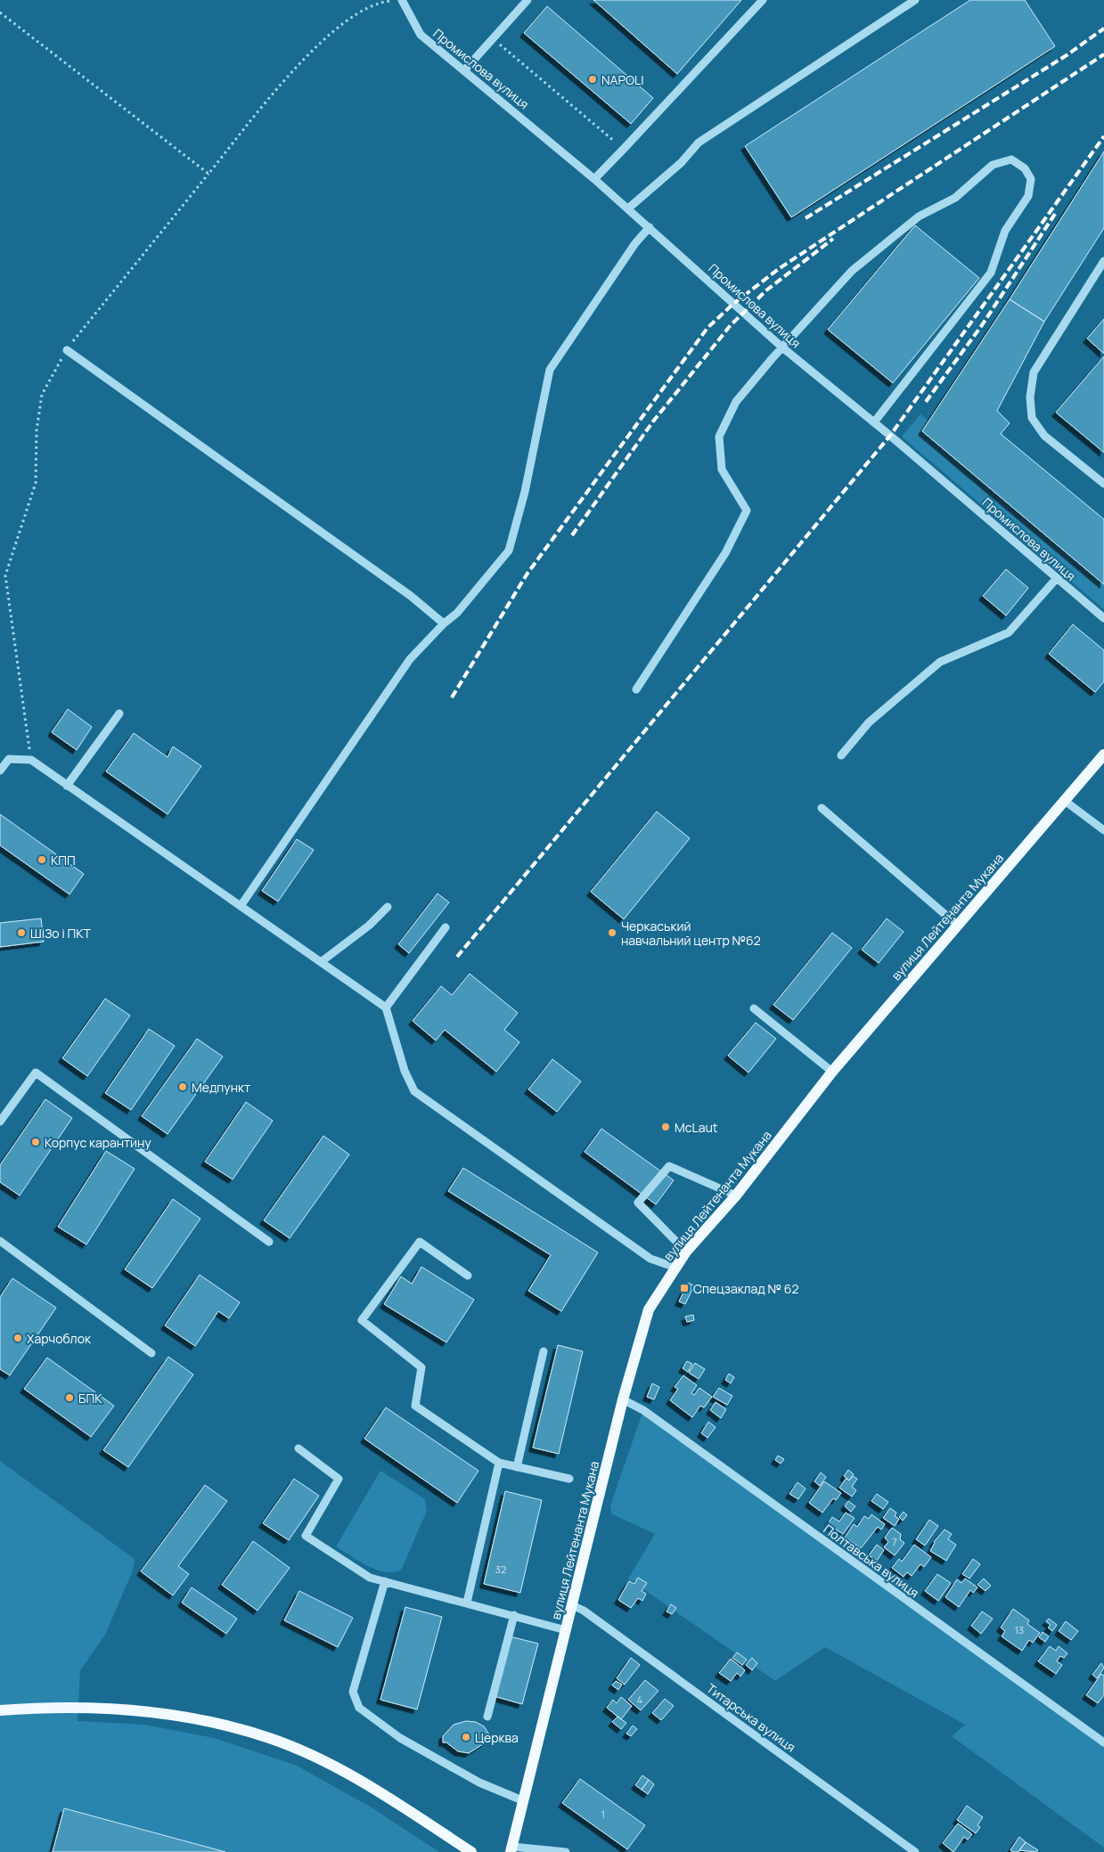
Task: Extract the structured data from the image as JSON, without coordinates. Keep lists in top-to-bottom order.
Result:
{
  "streets": {
    "main road": ["вулиця Лейтенанта Мукана"],
    "street": ["Промислова вулиця", "Полтавська вулиця", "Титарська вулиця"]
  },
  "crossings": [
    ["вулиця Лейтенанта Мукана", "Полтавська вулиця"],
    ["вулиця Лейтенанта Мукана", "Титарська вулиця"]
  ],
  "places": {
    "other": [
      "NAPOLI",
      "КПП",
      "ШіЗо і ПКТ",
      "Черкаський навчальний центр №62",
      "Медпункт",
      "McLaut",
      "Корпус карантину",
      "Харчоблок",
      "БПК",
      "Церква"
    ],
    "transit": ["Спецзаклад № 62"]
  },
  "house_numbers": [
    "7",
    "32",
    "13",
    "4",
    "1"
  ]
}
